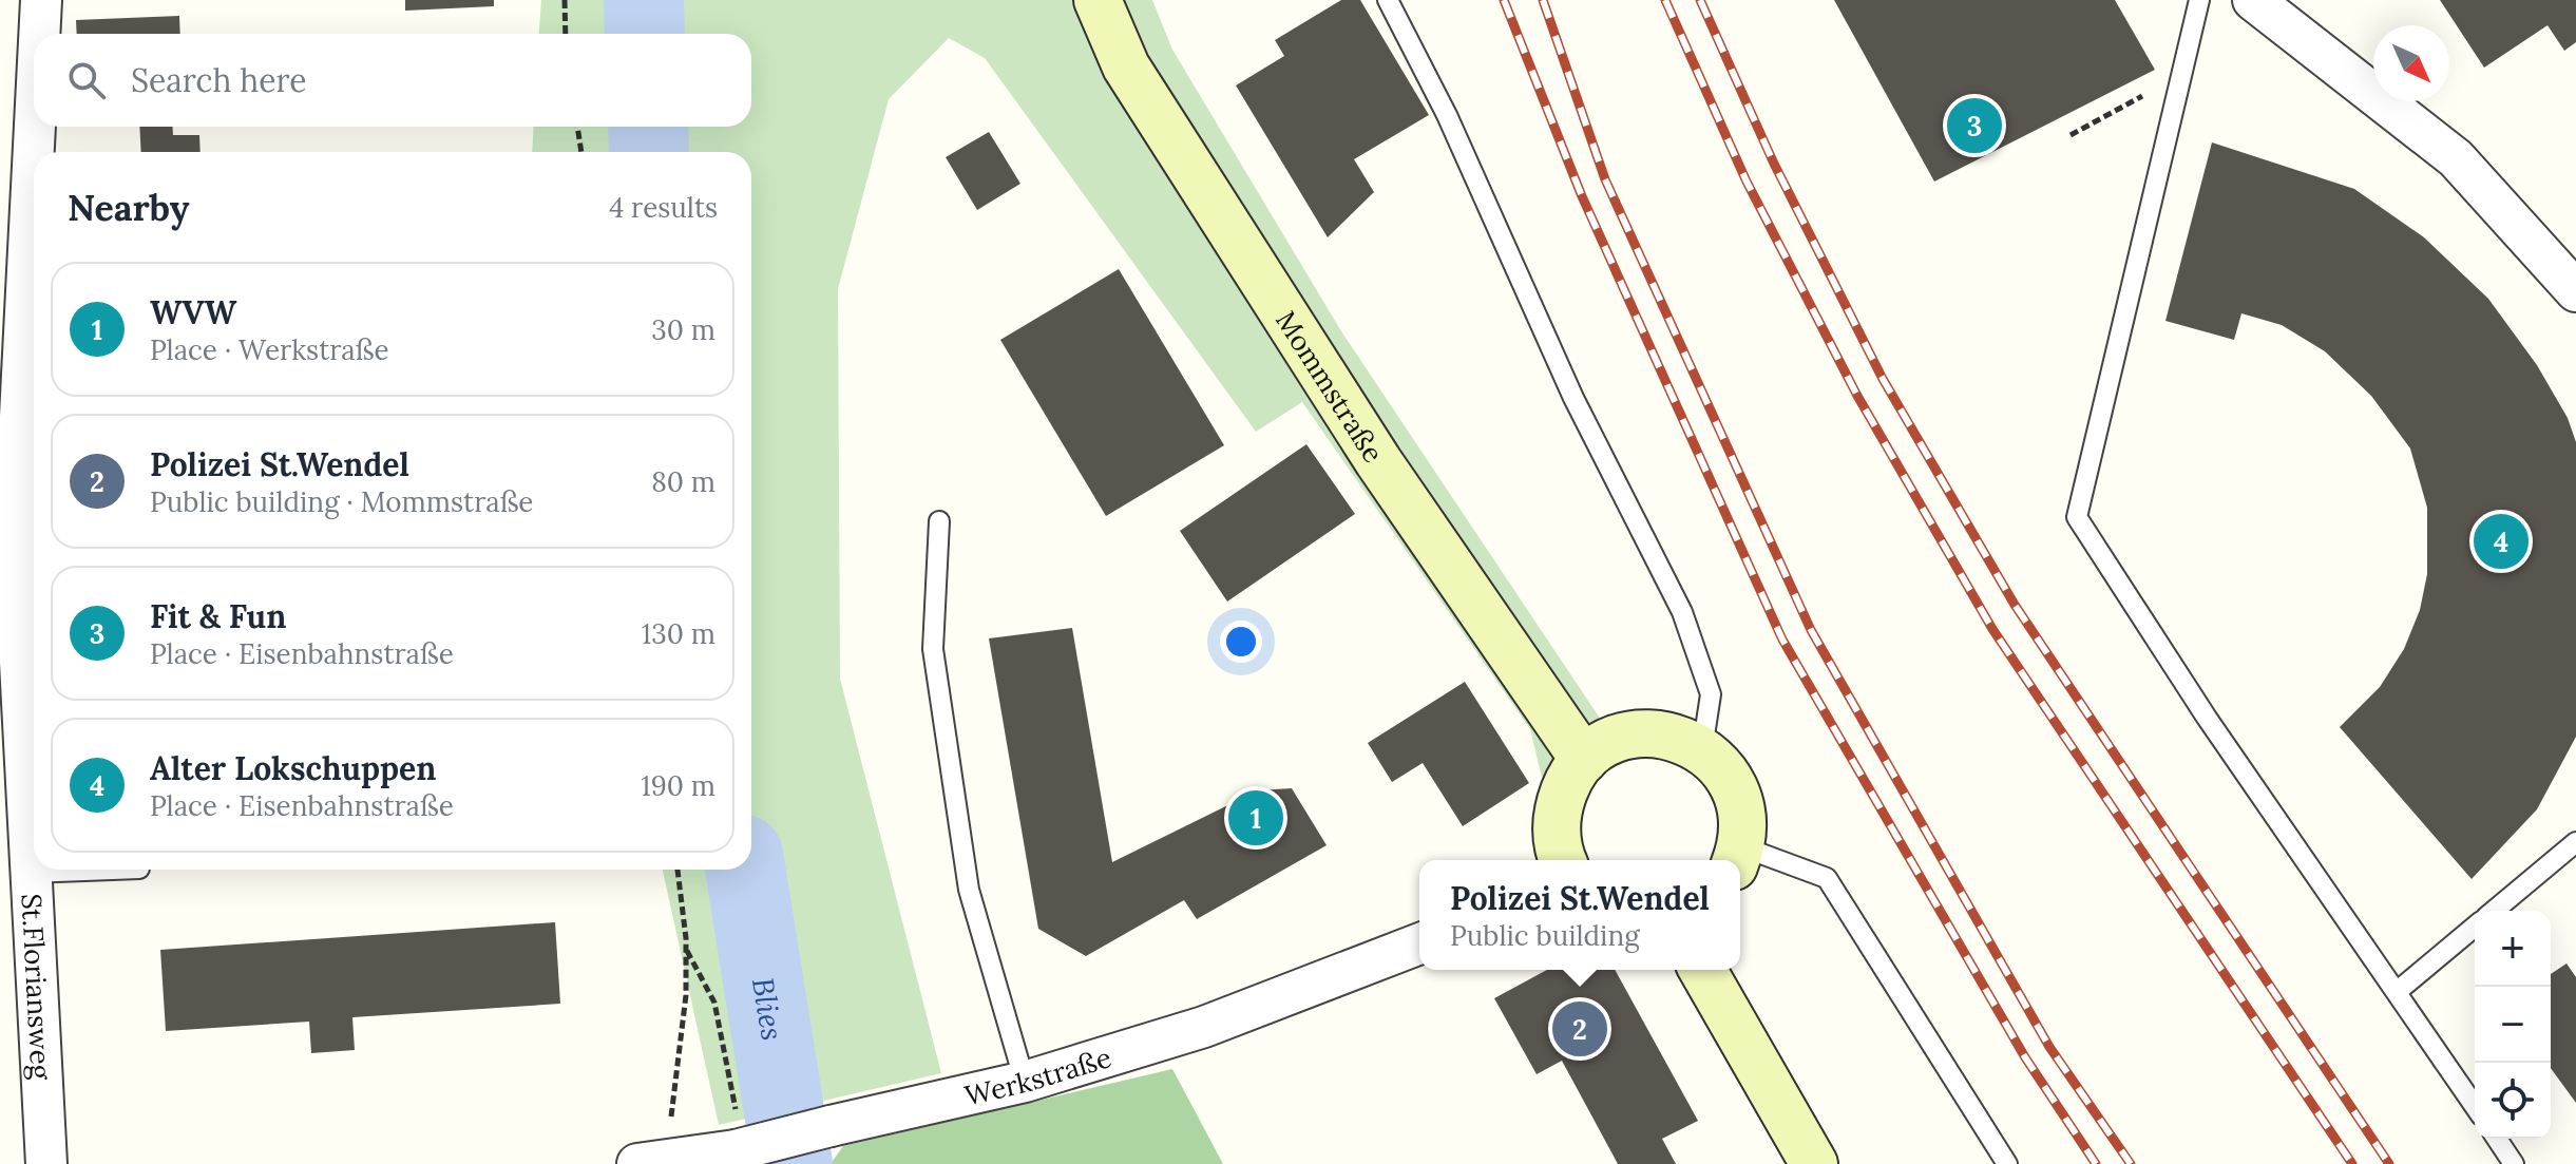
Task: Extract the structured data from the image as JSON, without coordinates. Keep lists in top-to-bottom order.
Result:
{
  "streets": {
    "main road": ["Mommstraße"],
    "street": ["St.Floriansweg", "Werkstraße"]
  },
  "water": ["Blies"],
  "north": "bottom right",
  "page": {
    "search": "Search here",
    "pins": [
      "3",
      "4",
      "1",
      "2"
    ],
    "heading": ["Nearby", "4 results"],
    "list": [
      {
        "mark": "1",
        "name": "WVW",
        "note": "Place · Werkstraße",
        "value": "30 m"
      },
      {
        "mark": "2",
        "name": "Polizei St.Wendel",
        "note": "Public building · Mommstraße",
        "value": "80 m"
      },
      {
        "mark": "3",
        "name": "Fit & Fun",
        "note": "Place · Eisenbahnstraße",
        "value": "130 m"
      },
      {
        "mark": "4",
        "name": "Alter Lokschuppen",
        "note": "Place · Eisenbahnstraße",
        "value": "190 m"
      }
    ],
    "popup": ["Polizei St.Wendel", "Public building"],
    "map_buttons": ["+", "−"]
  }
}
